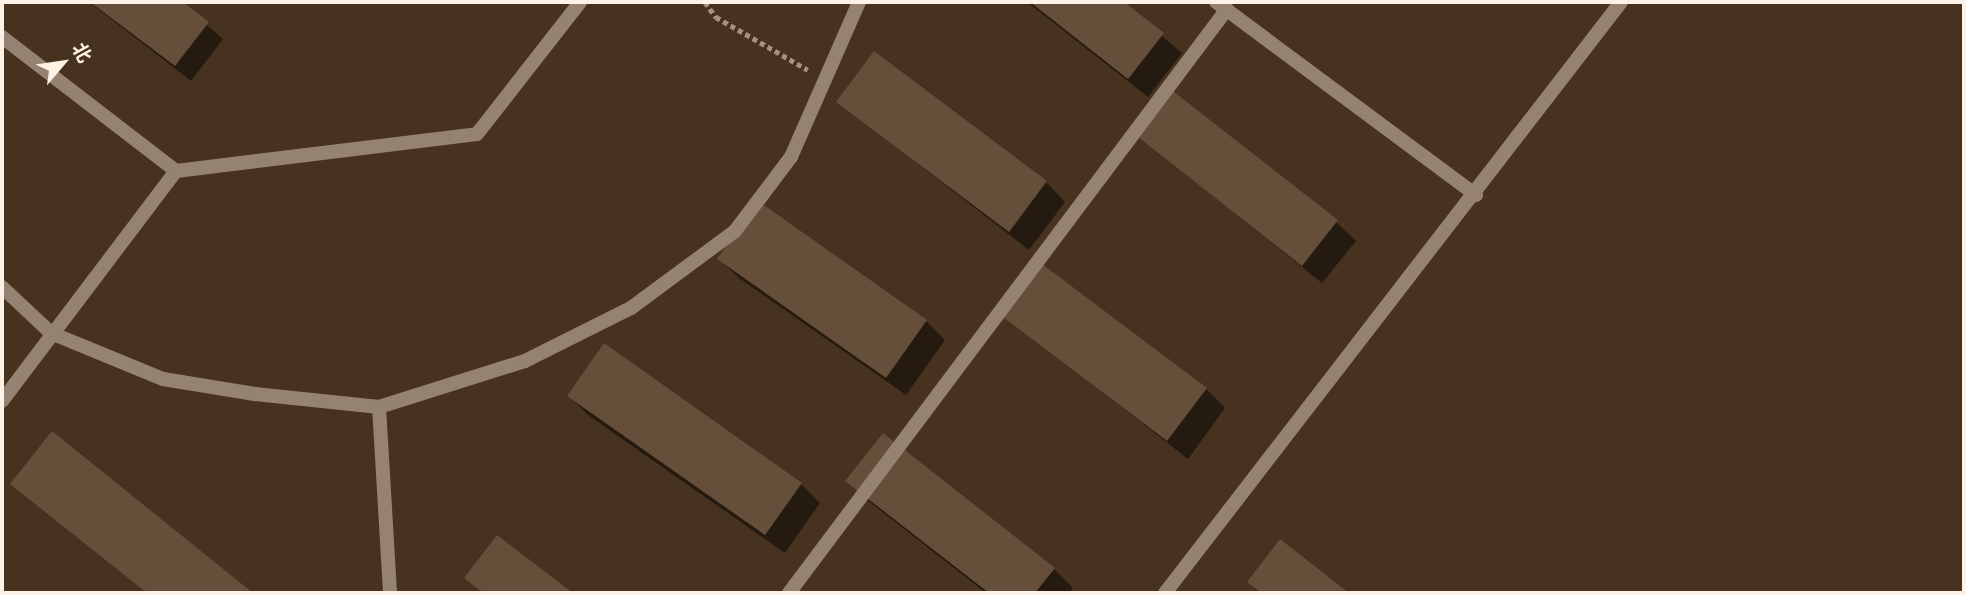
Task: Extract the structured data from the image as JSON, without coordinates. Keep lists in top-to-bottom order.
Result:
{
  "north": "top right"
}
